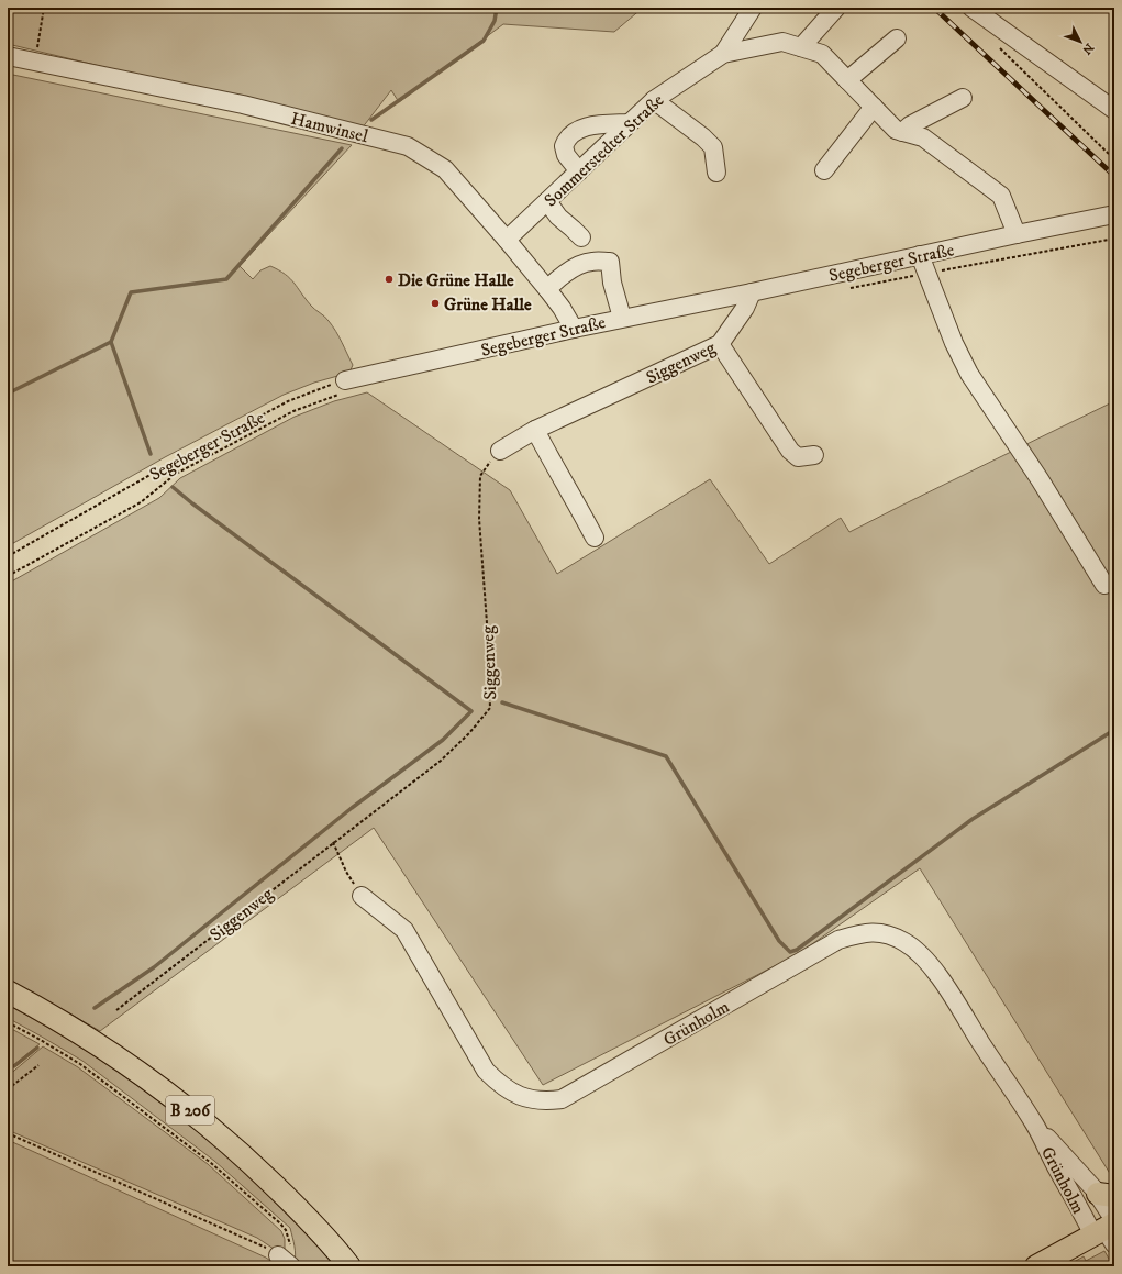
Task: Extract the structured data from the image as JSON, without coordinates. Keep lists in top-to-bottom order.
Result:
{
  "streets": {
    "main road": ["B 206"],
    "street": [
      "Hamwinsel",
      "Sommerstedter Straße",
      "Segeberger Straße",
      "Siggenweg",
      "Grünholm"
    ]
  },
  "crossings": [
    ["Hamwinsel", "Sommerstedter Straße"],
    ["Hamwinsel", "Segeberger Straße"],
    ["Sommerstedter Straße", "Segeberger Straße"],
    ["Segeberger Straße", "Siggenweg"]
  ],
  "places": ["Die Grüne Halle", "Grüne Halle"],
  "north": "bottom right"
}
